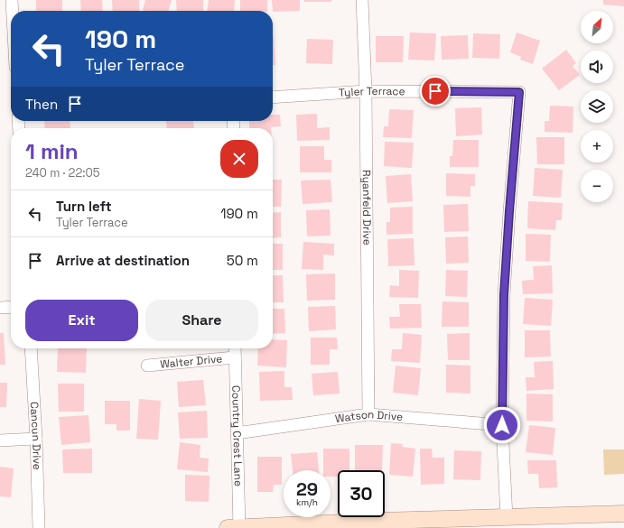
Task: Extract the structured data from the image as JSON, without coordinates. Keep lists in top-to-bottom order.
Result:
{
  "streets": {
    "street": [
      "Tyler Terrace",
      "Ryanfeld Drive",
      "Walter Drive",
      "Watson Drive",
      "Cancun Drive",
      "Country Crest Lane"
    ]
  },
  "crossings": [
    ["Tyler Terrace", "Ryanfeld Drive"],
    ["Tyler Terrace", "Watson Drive"],
    ["Ryanfeld Drive", "Watson Drive"],
    ["Walter Drive", "Country Crest Lane"],
    ["Watson Drive", "Country Crest Lane"]
  ],
  "north": "top right",
  "page": {
    "map_buttons": ["+", "−"],
    "turn": ["190 m", "Tyler Terrace"],
    "then": "Then",
    "heading": ["1 min", "240 m · 22:05"],
    "list": [
      {
        "name": "Turn left",
        "note": "Tyler Terrace",
        "value": "190 m"
      },
      {
        "name": "Arrive at destination",
        "value": "50 m"
      }
    ],
    "buttons": ["Exit", "Share"],
    "speed": "29 km/h",
    "limit": "30"
  }
}
